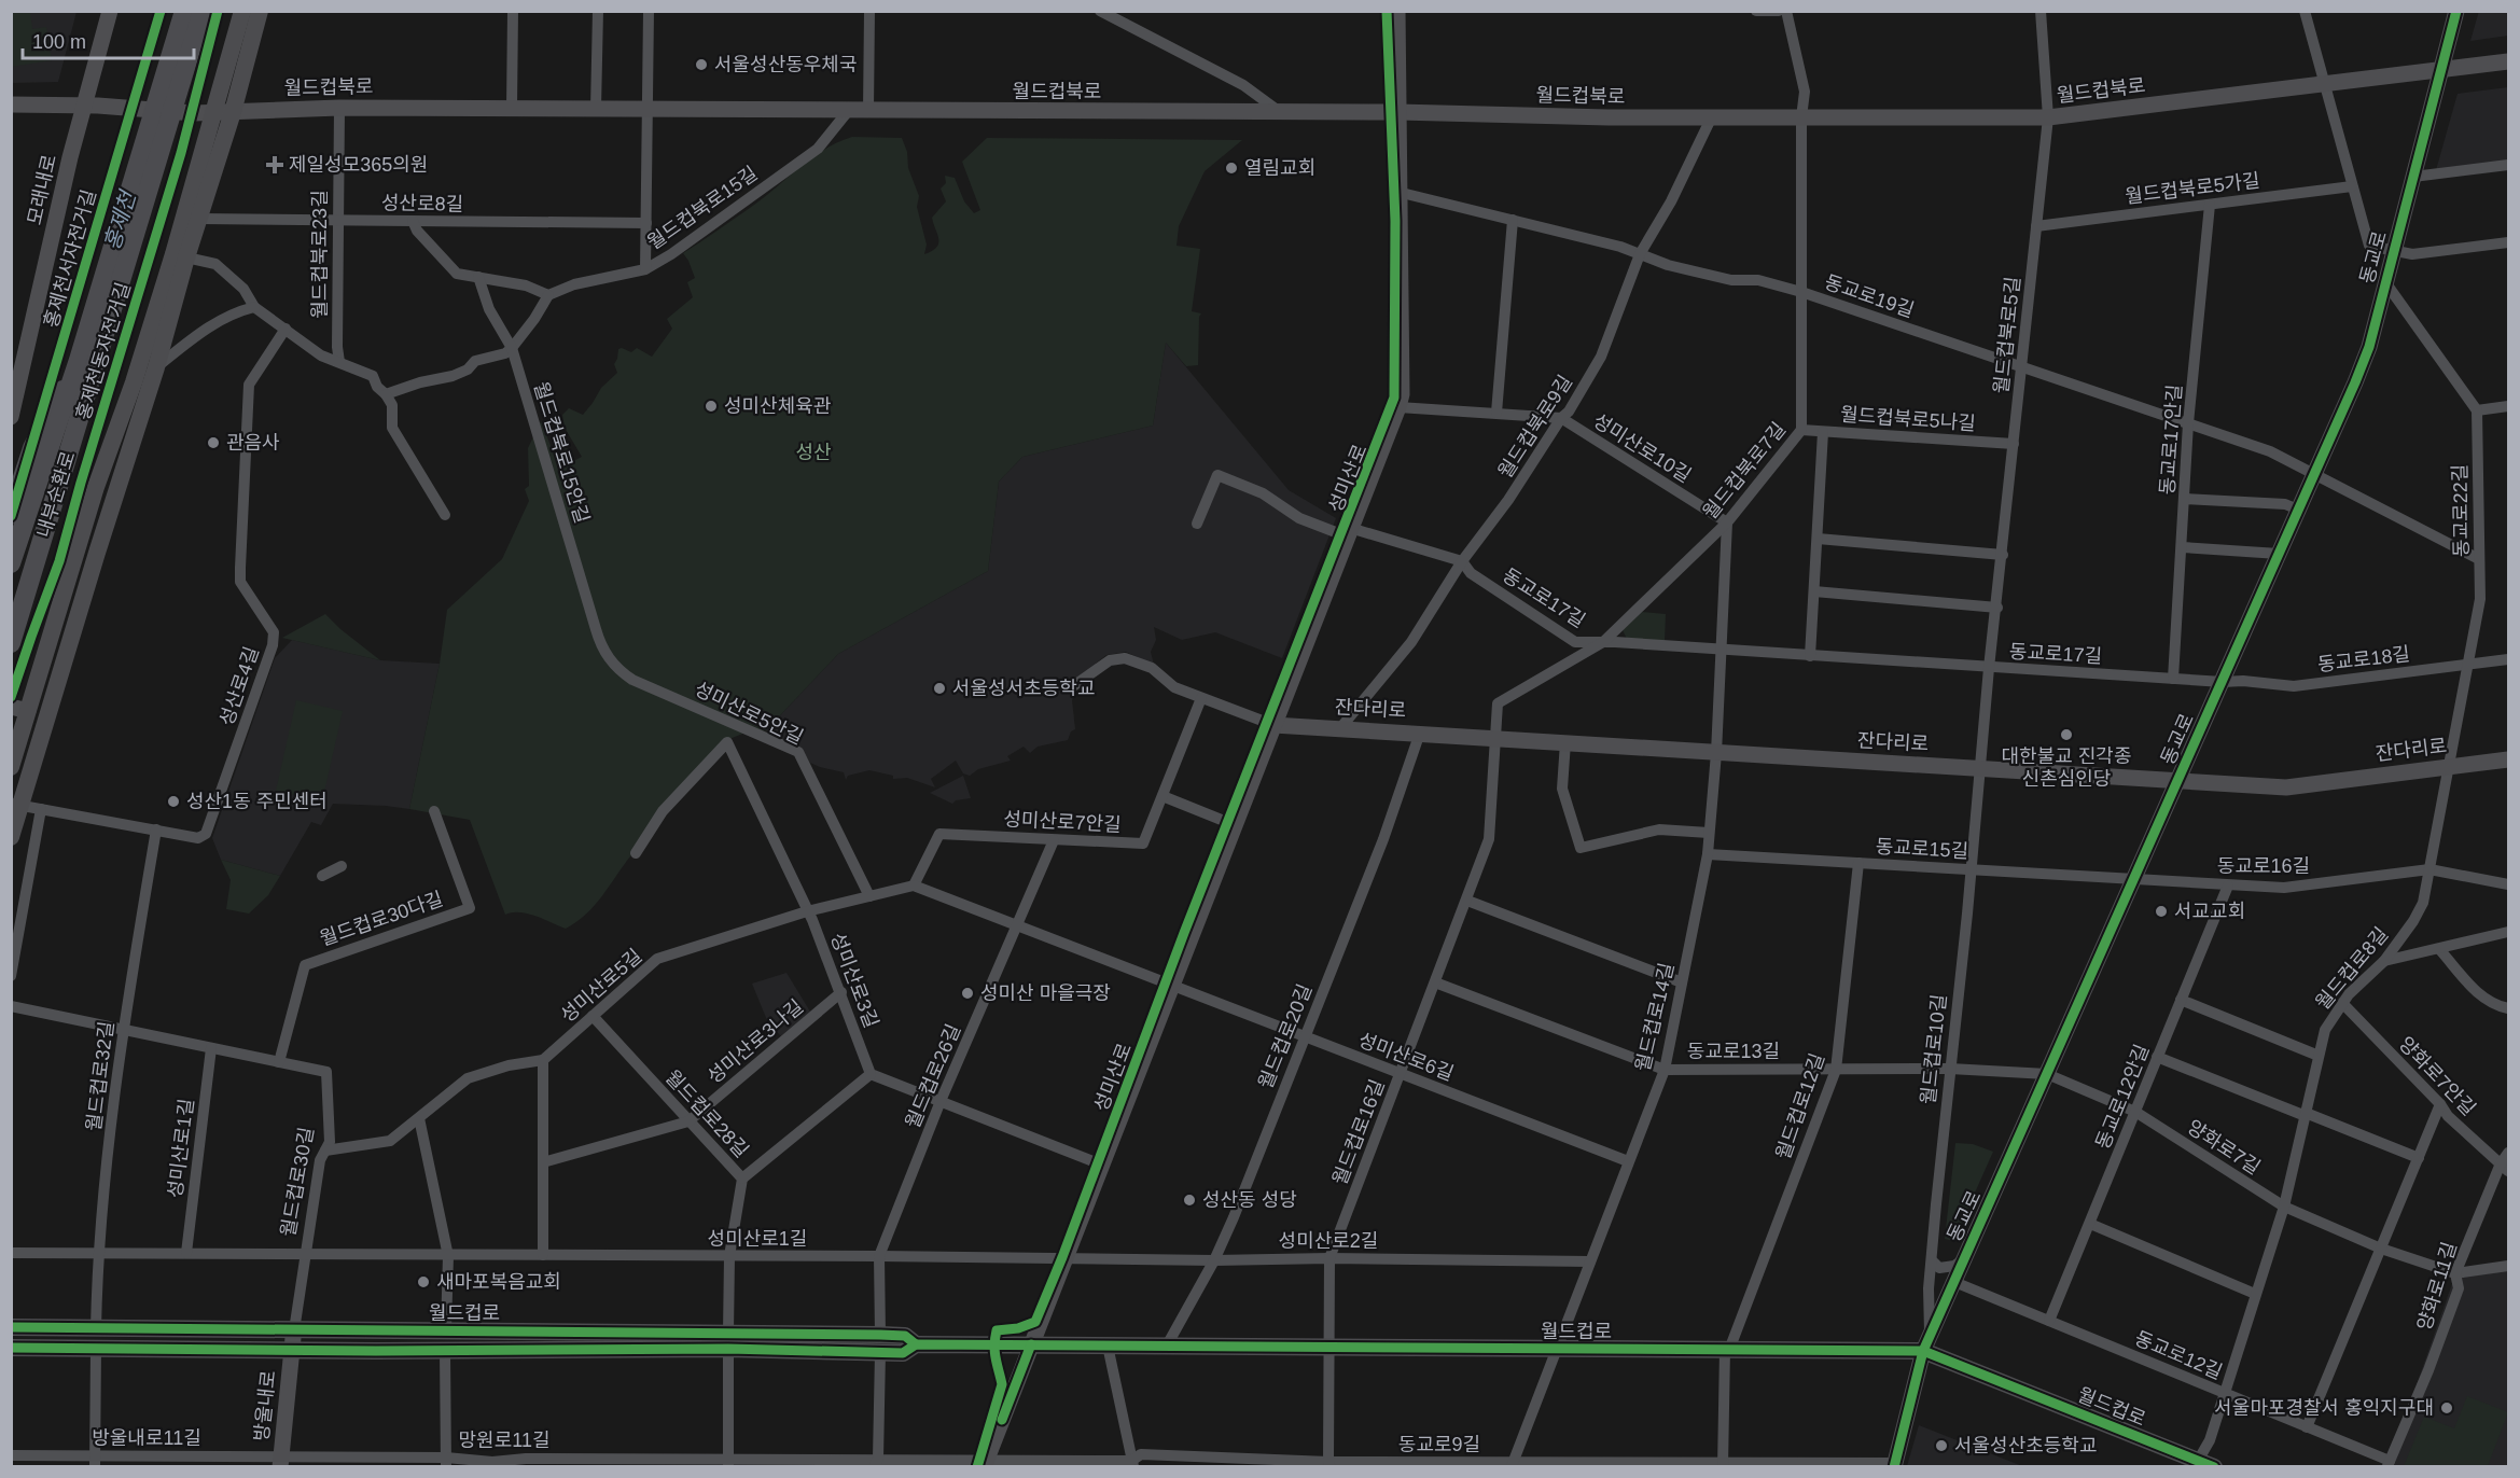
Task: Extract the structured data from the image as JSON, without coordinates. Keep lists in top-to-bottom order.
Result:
{
  "streets": {
    "highway": ["내부순환로"],
    "main road": ["월드컵로"],
    "street": [
      "월드컵북로",
      "월드컵북로5가길",
      "모래내로",
      "성산로8길",
      "월드컵북로15길",
      "월드컵북로23길",
      "동교로",
      "동교로19길",
      "월드컵북로5길",
      "월드컵북로5나길",
      "월드컵북로9길",
      "동교로17안길",
      "성미산로10길",
      "월드컵북로15안길",
      "월드컵북로7길",
      "성미산로",
      "동교로22길",
      "동교로17길",
      "동교로18길",
      "성산로4길",
      "잔다리로",
      "성미산로5안길",
      "성미산로7안길",
      "동교로15길",
      "동교로16길",
      "월드컵로30다길",
      "월드컵로8길",
      "성미산로3길",
      "성미산로5길",
      "월드컵로14길",
      "월드컵로20길",
      "성미산로3나길",
      "월드컵로10길",
      "동교로13길",
      "성미산로6길",
      "월드컵로32길",
      "월드컵로26길",
      "양화로7안길",
      "동교로12안길",
      "월드컵로12길",
      "월드컵로28길",
      "월드컵로16길",
      "양화로7길",
      "성미산로1길",
      "월드컵로30길",
      "성미산로2길",
      "양화로11길",
      "동교로12길",
      "방울내로",
      "방울내로11길",
      "망원로11길",
      "동교로9길"
    ],
    "cycle path": ["홍제천서자전거길", "홍제천동자전거길"]
  },
  "crossings": [
    ["월드컵북로", "모래내로"],
    ["월드컵북로", "월드컵북로15길"],
    ["월드컵북로", "월드컵북로23길"],
    ["월드컵북로", "동교로"],
    ["월드컵북로", "월드컵북로5길"],
    ["월드컵북로", "월드컵북로9길"],
    ["월드컵북로", "월드컵북로7길"],
    ["월드컵북로", "성미산로"],
    ["월드컵북로5가길", "월드컵북로5길"],
    ["월드컵북로5가길", "동교로17안길"],
    ["성산로8길", "월드컵북로23길"],
    ["동교로", "동교로19길"],
    ["동교로", "동교로17길"],
    ["동교로", "동교로18길"],
    ["동교로", "잔다리로"],
    ["동교로", "동교로15길"],
    ["동교로", "동교로16길"],
    ["동교로", "월드컵로10길"],
    ["동교로", "동교로13길"],
    ["동교로", "양화로7길"],
    ["동교로", "월드컵로"],
    ["동교로", "동교로12길"],
    ["동교로", "동교로9길"],
    ["동교로19길", "월드컵북로5길"],
    ["동교로19길", "월드컵북로9길"],
    ["동교로19길", "동교로17안길"],
    ["동교로19길", "월드컵북로7길"],
    ["동교로19길", "성미산로"],
    ["월드컵북로5길", "월드컵북로5나길"],
    ["월드컵북로5길", "동교로17길"],
    ["월드컵북로5길", "잔다리로"],
    ["월드컵북로5길", "월드컵로10길"],
    ["월드컵북로5나길", "월드컵북로7길"],
    ["월드컵북로9길", "성미산로10길"],
    ["월드컵북로9길", "동교로17길"],
    ["월드컵북로9길", "잔다리로"],
    ["동교로17안길", "동교로17길"],
    ["성미산로10길", "월드컵북로7길"],
    ["성미산로10길", "성미산로"],
    ["월드컵북로15안길", "성미산로5안길"],
    ["월드컵북로7길", "동교로17길"],
    ["월드컵북로7길", "잔다리로"],
    ["월드컵북로7길", "월드컵로16길"],
    ["성미산로", "동교로17길"],
    ["성미산로", "잔다리로"],
    ["성미산로", "성미산로6길"],
    ["성미산로", "성미산로1길"],
    ["성미산로", "성미산로2길"],
    ["성미산로", "월드컵로"],
    ["성미산로", "망원로11길"],
    ["성미산로", "동교로9길"],
    ["동교로22길", "동교로18길"],
    ["동교로22길", "잔다리로"],
    ["동교로22길", "월드컵로8길"],
    ["동교로17길", "동교로18길"],
    ["성산로4길", "월드컵로32길"],
    ["잔다리로", "월드컵로8길"],
    ["잔다리로", "월드컵로14길"],
    ["잔다리로", "월드컵로20길"],
    ["잔다리로", "월드컵로10길"],
    ["잔다리로", "월드컵로16길"],
    ["성미산로5안길", "성미산로5길"],
    ["성미산로7안길", "성미산로5길"],
    ["성미산로7안길", "월드컵로26길"],
    ["동교로15길", "동교로16길"],
    ["동교로15길", "월드컵로14길"],
    ["동교로15길", "월드컵로10길"],
    ["동교로15길", "월드컵로12길"],
    ["동교로16길", "월드컵로8길"],
    ["동교로16길", "동교로12안길"],
    ["월드컵로30다길", "월드컵로30길"],
    ["월드컵로8길", "양화로7안길"],
    ["월드컵로8길", "양화로7길"],
    ["월드컵로8길", "월드컵로"],
    ["월드컵로8길", "동교로12길"],
    ["성미산로3길", "성미산로5길"],
    ["성미산로3길", "성미산로3나길"],
    ["성미산로5길", "월드컵로28길"],
    ["월드컵로14길", "동교로13길"],
    ["월드컵로14길", "성미산로6길"],
    ["월드컵로14길", "성미산로2길"],
    ["월드컵로14길", "월드컵로"],
    ["월드컵로14길", "동교로9길"],
    ["월드컵로20길", "성미산로6길"],
    ["월드컵로20길", "성미산로2길"],
    ["월드컵로20길", "월드컵로"],
    ["성미산로3나길", "월드컵로28길"],
    ["월드컵로10길", "동교로13길"],
    ["월드컵로10길", "월드컵로"],
    ["동교로13길", "월드컵로12길"],
    ["동교로13길", "월드컵로16길"],
    ["동교로13길", "양화로7길"],
    ["성미산로6길", "월드컵로16길"],
    ["월드컵로32길", "성미산로1길"],
    ["월드컵로32길", "월드컵로30길"],
    ["월드컵로32길", "월드컵로"],
    ["월드컵로26길", "성미산로1길"],
    ["월드컵로26길", "월드컵로"],
    ["월드컵로26길", "망원로11길"],
    ["양화로7안길", "양화로11길"],
    ["동교로12안길", "양화로7길"],
    ["동교로12안길", "동교로12길"],
    ["월드컵로12길", "월드컵로"],
    ["월드컵로28길", "성미산로1길"],
    ["월드컵로28길", "월드컵로"],
    ["월드컵로16길", "성미산로2길"],
    ["월드컵로16길", "월드컵로"],
    ["월드컵로16길", "동교로9길"],
    ["양화로7길", "양화로11길"],
    ["성미산로1길", "월드컵로30길"],
    ["성미산로1길", "성미산로2길"],
    ["성미산로1길", "월드컵로"],
    ["월드컵로30길", "월드컵로"],
    ["월드컵로30길", "방울내로"],
    ["양화로11길", "동교로12길"],
    ["월드컵로", "방울내로"],
    ["방울내로", "방울내로11길"],
    ["방울내로", "망원로11길"],
    ["방울내로11길", "망원로11길"],
    ["망원로11길", "동교로9길"]
  ],
  "water": ["홍제천"],
  "parks": ["성산"],
  "places": {
    "other": [
      "서울성산동우체국",
      "열림교회",
      "성미산체육관",
      "관음사",
      "서울성서초등학교",
      "대한불교 진각종 신촌심인당",
      "성산1동 주민센터",
      "서교교회",
      "성미산 마을극장",
      "성산동 성당",
      "새마포복음교회",
      "서울마포경찰서 홍익지구대",
      "서울성산초등학교"
    ],
    "health": ["제일성모365의원"]
  },
  "scale_bar": "100 m"
}
